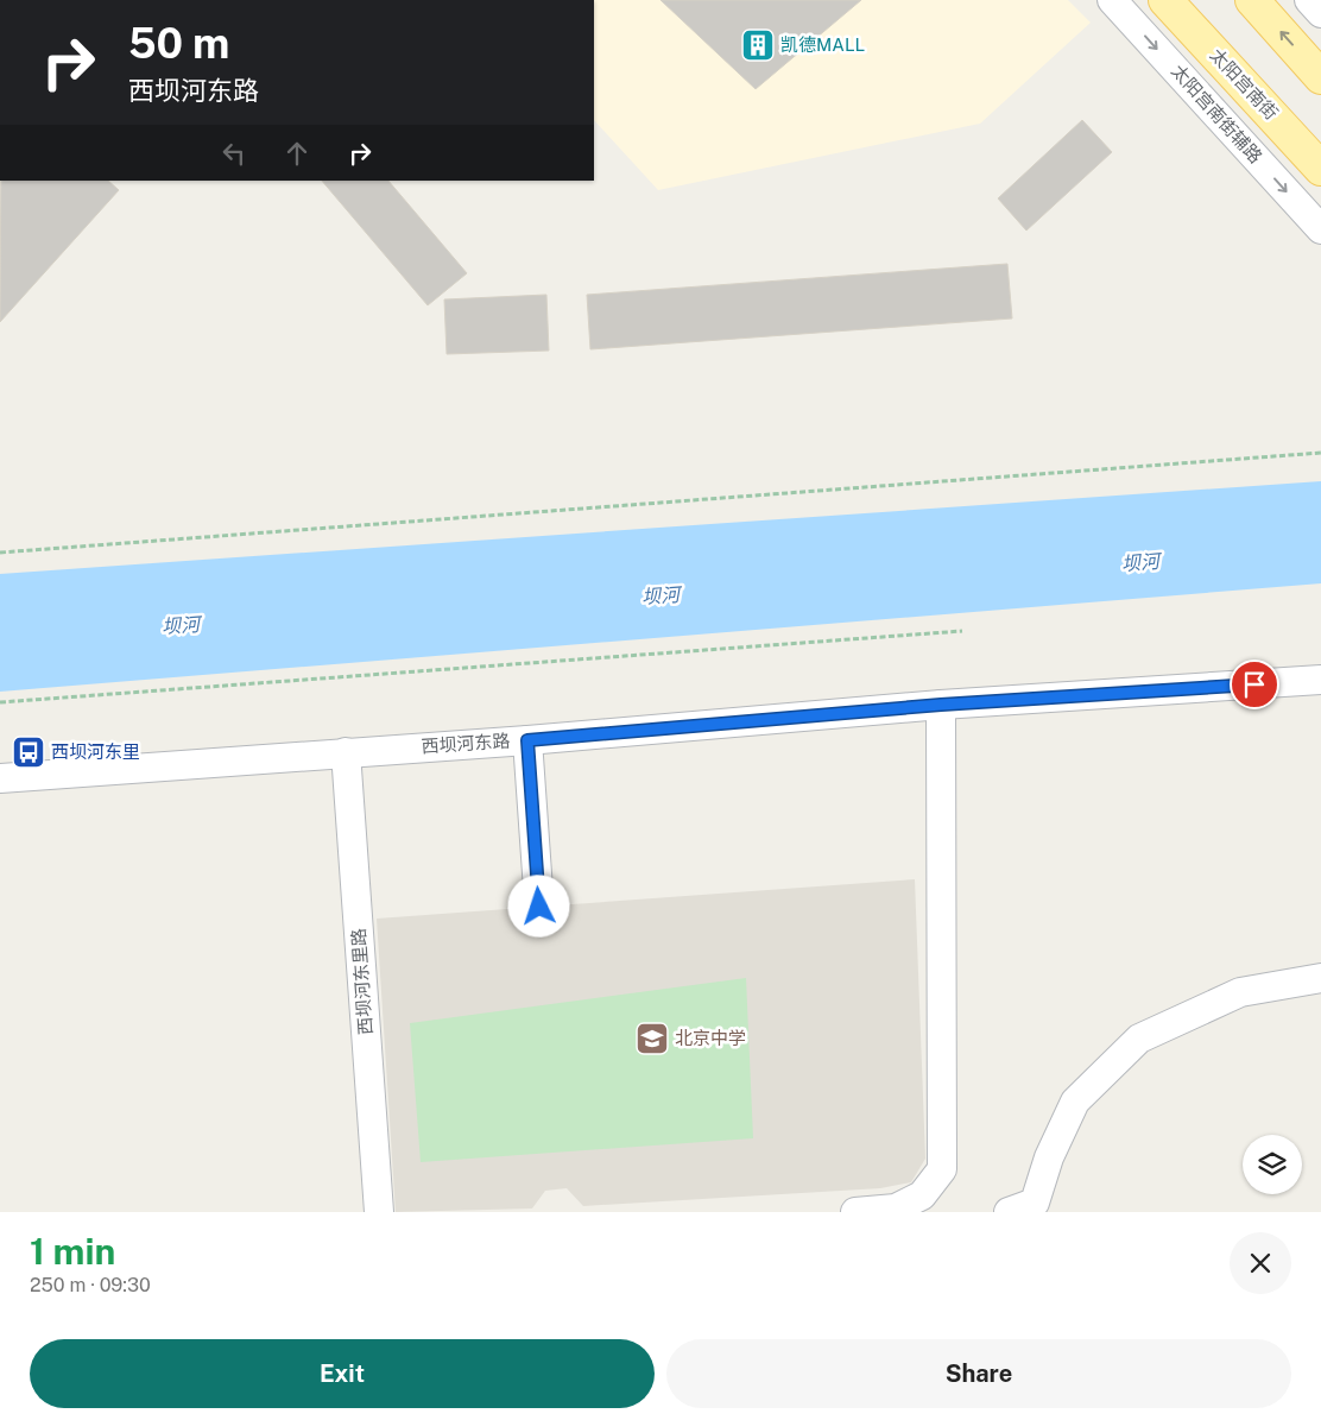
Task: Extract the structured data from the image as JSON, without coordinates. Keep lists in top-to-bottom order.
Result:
{
  "streets": {
    "main road": ["太阳宫南街"],
    "street": ["太阳宫南街辅路", "西坝河东路", "西坝河东里路"]
  },
  "crossings": [
    ["西坝河东路", "西坝河东里路"]
  ],
  "one_way": ["太阳宫南街辅路"],
  "water": ["坝河"],
  "places": {
    "building": ["凯德MALL"],
    "bus stop": ["西坝河东里"],
    "school or university": ["北京中学"]
  },
  "page": {
    "turn": ["50 m", "西坝河东路"],
    "heading": ["1 min", "250 m · 09:30"],
    "buttons": ["Exit", "Share"]
  }
}
